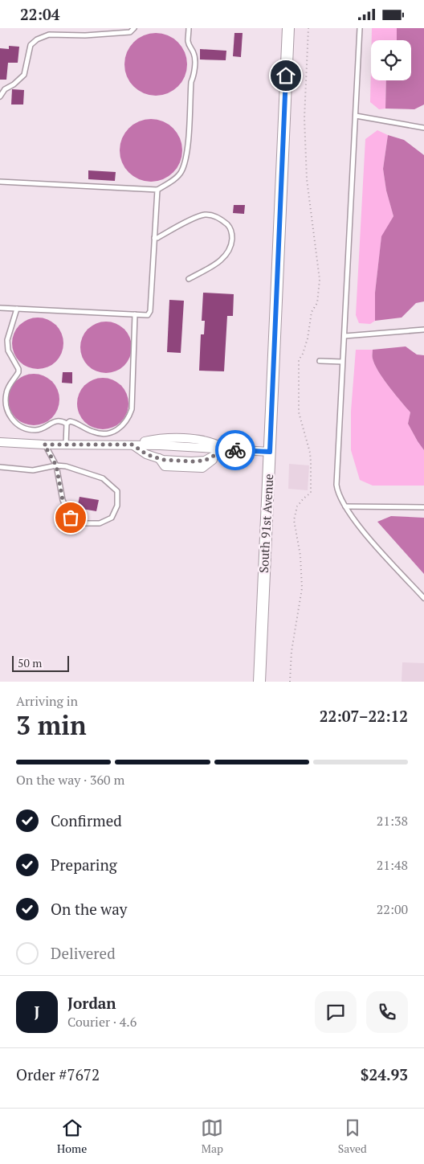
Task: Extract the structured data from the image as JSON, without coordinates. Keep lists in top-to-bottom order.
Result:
{
  "streets": {
    "main road": ["South 91st Avenue"]
  },
  "scale_bar": "50 m",
  "page": {
    "status": "22:04",
    "scale": "50 m",
    "heading": ["3 min", "Arriving in", "22:07–22:12"],
    "panel": [
      "Jordan",
      "Courier · 4.6",
      "Order #7672",
      "$24.93"
    ],
    "bar": "On the way · 360 m",
    "list": [
      ["Confirmed", "21:38"],
      ["Preparing", "21:48"],
      ["On the way", "22:00"],
      "Delivered"
    ],
    "round": "J",
    "tabs": ["Home", "Map", "Saved"]
  }
}
